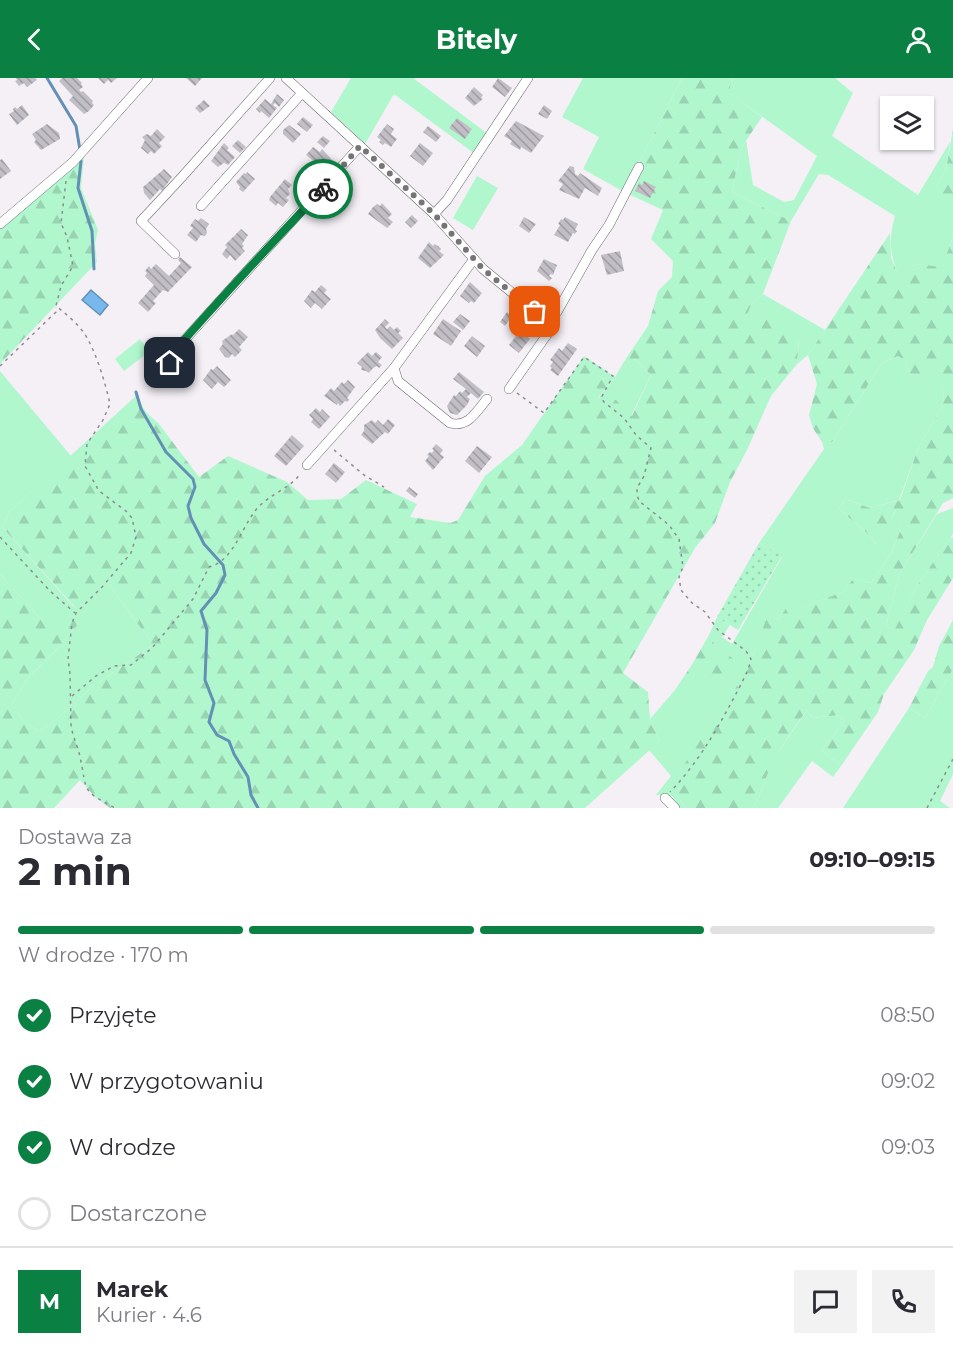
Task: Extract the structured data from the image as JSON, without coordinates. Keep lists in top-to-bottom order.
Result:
{
  "page": {
    "header": "Bitely",
    "heading": ["2 min", "Dostawa za", "09:10–09:15"],
    "panel": ["Marek", "Kurier · 4.6"],
    "bar": "W drodze · 170 m",
    "list": [
      ["Przyjęte", "08:50"],
      ["W przygotowaniu", "09:02"],
      ["W drodze", "09:03"],
      "Dostarczone"
    ],
    "round": "M"
  }
}
